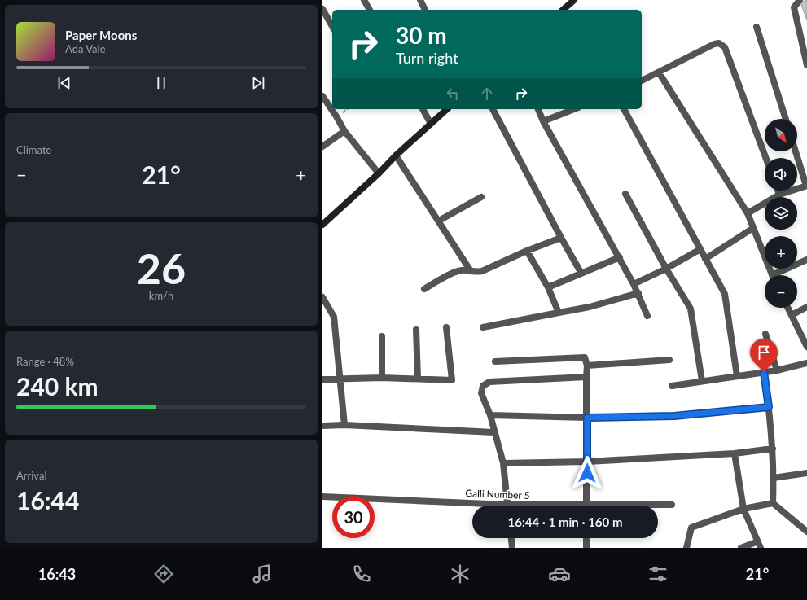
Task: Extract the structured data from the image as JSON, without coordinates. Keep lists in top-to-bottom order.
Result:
{
  "streets": {
    "street": ["Galli Number 5"]
  },
  "north": "bottom right",
  "page": {
    "turn": ["30 m", "Turn right"],
    "song": ["Paper Moons", "Ada Vale"],
    "tile": [
      "Climate",
      ["26", "km/h"],
      ["Range · 48%", "240 km"],
      ["Arrival", "16:44"]
    ],
    "map_buttons": ["+", "−"],
    "heat": ["−", "21°", "+"],
    "limit": "30",
    "trip": "16:44 · 1 min · 160 m",
    "tabs": ["16:43", "21°"]
  }
}
